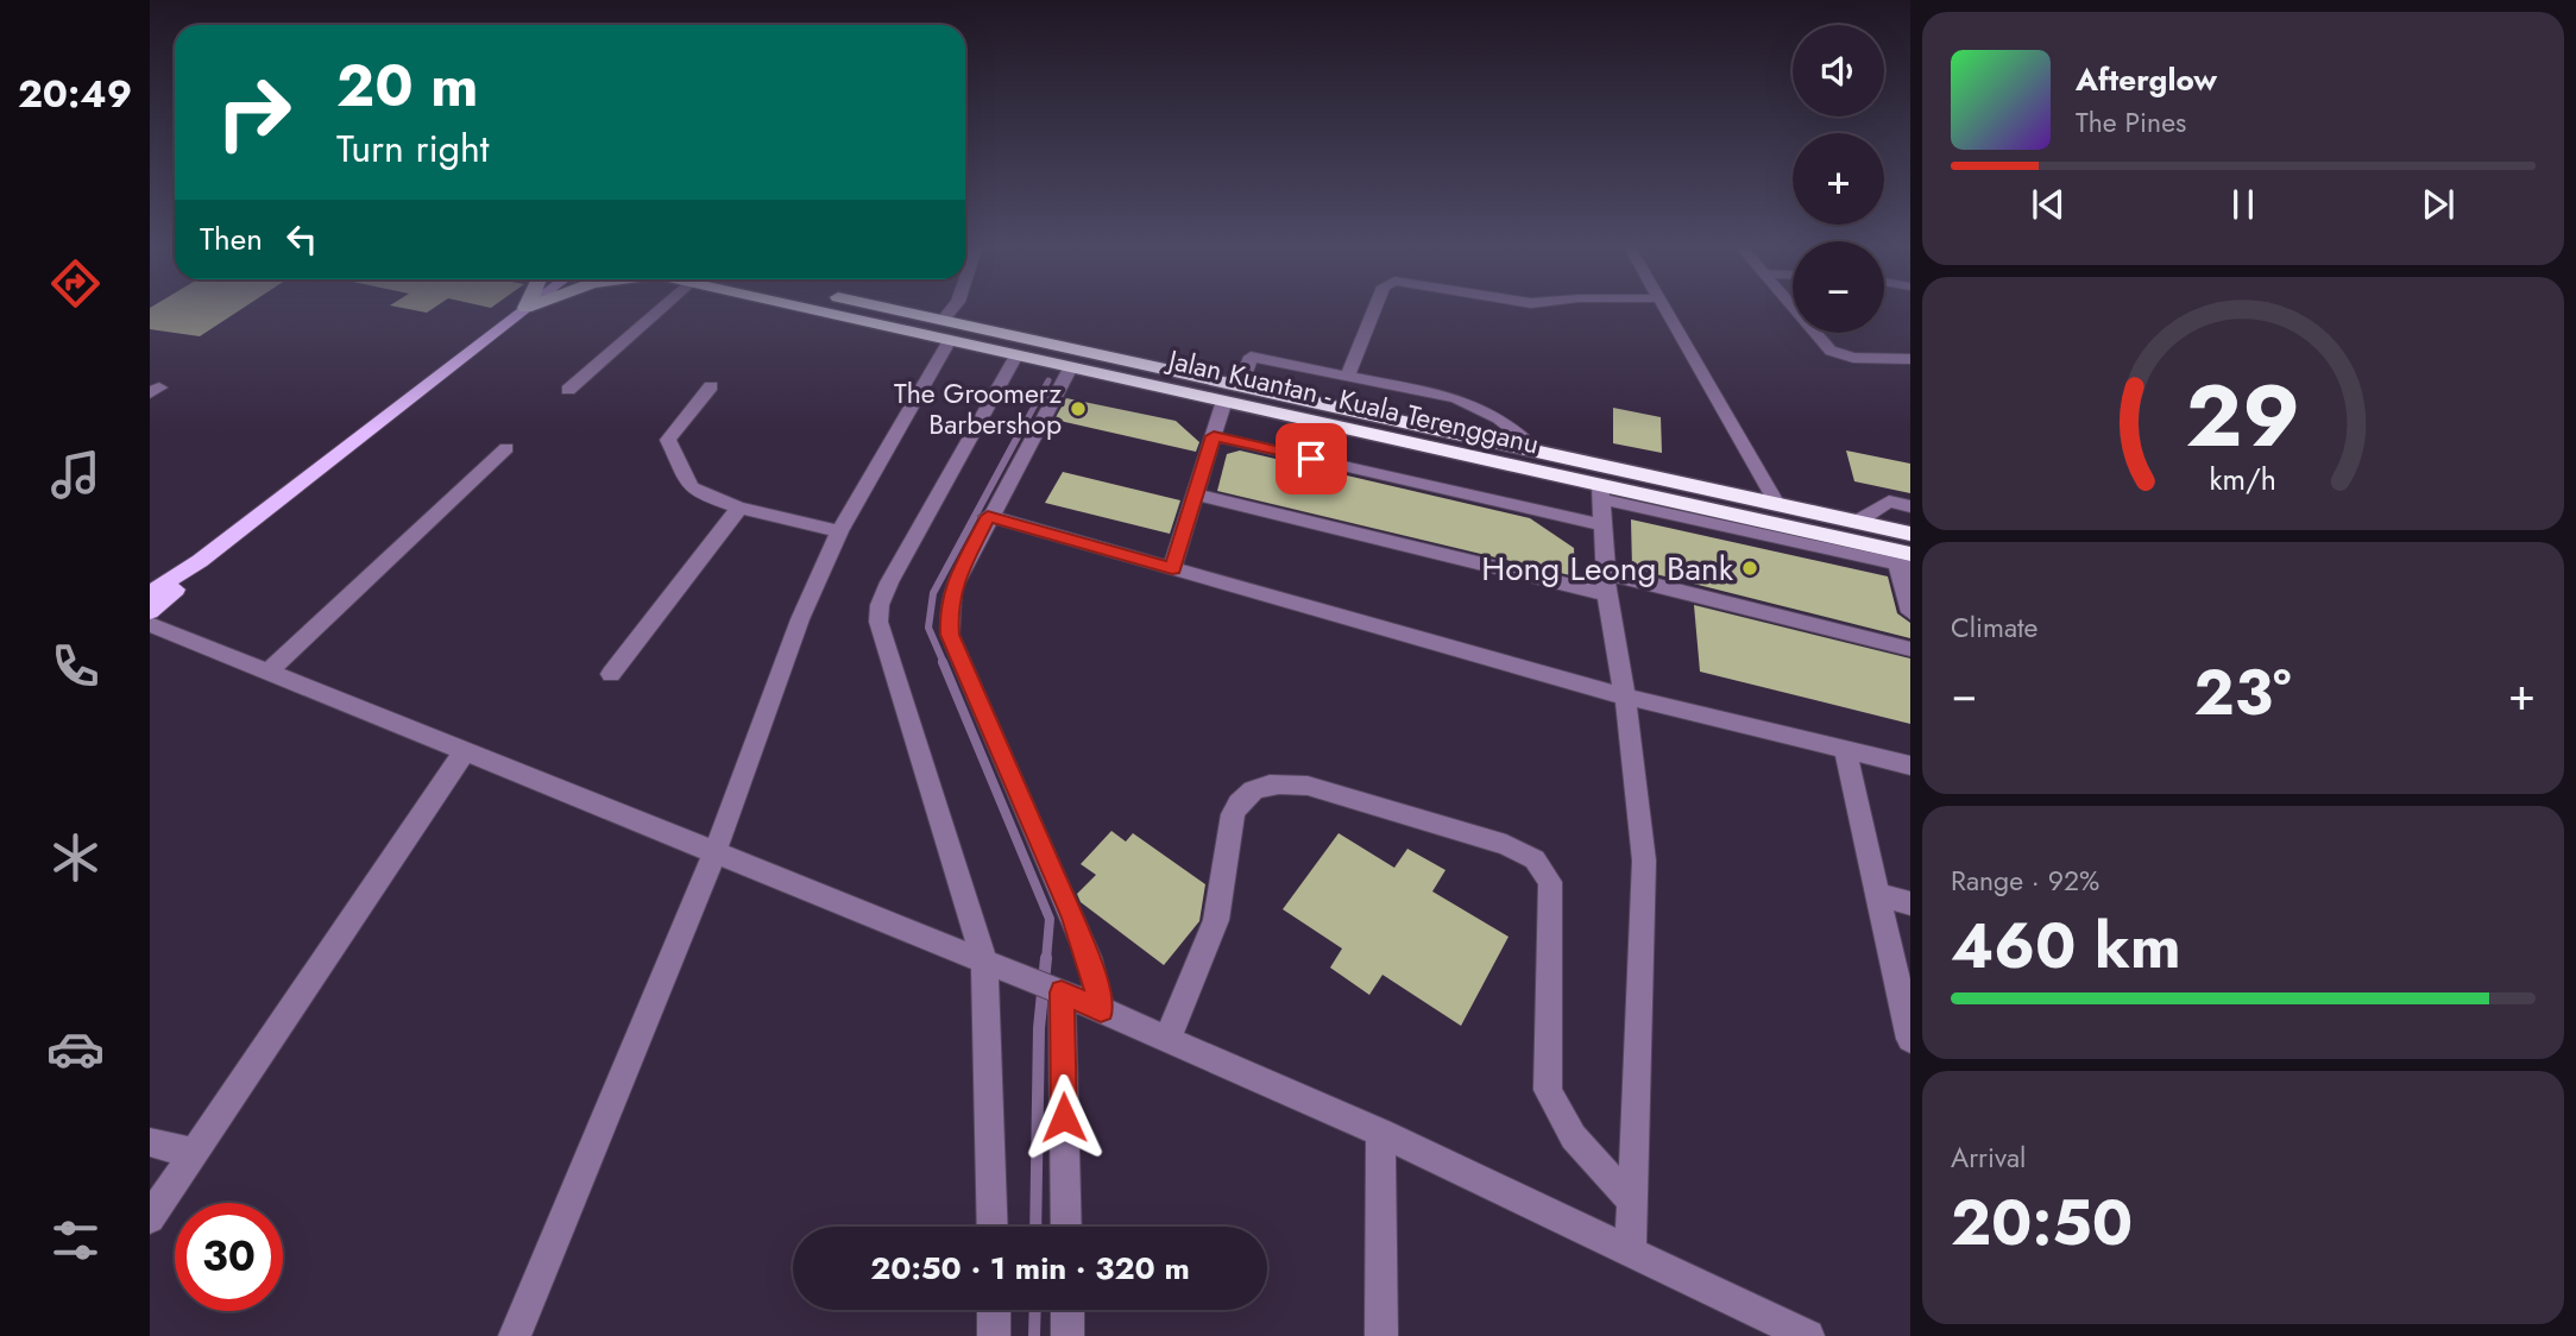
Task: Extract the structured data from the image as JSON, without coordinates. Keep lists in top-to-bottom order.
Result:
{
  "streets": {
    "highway": ["Jalan Kuantan - Kuala Terengganu"]
  },
  "places": ["The Groomerz Barbershop", "Hong Leong Bank"],
  "page": {
    "tabs": "20:49",
    "map_buttons": ["+", "−"],
    "turn": ["20 m", "Turn right"],
    "song": ["Afterglow", "The Pines"],
    "then": "Then",
    "tile": [
      "Climate",
      ["Range · 92%", "460 km"],
      ["Arrival", "20:50"]
    ],
    "heat": ["−", "23°", "+"],
    "limit": "30",
    "trip": "20:50 · 1 min · 320 m",
    "gauge": ["29", "km/h"]
  }
}
